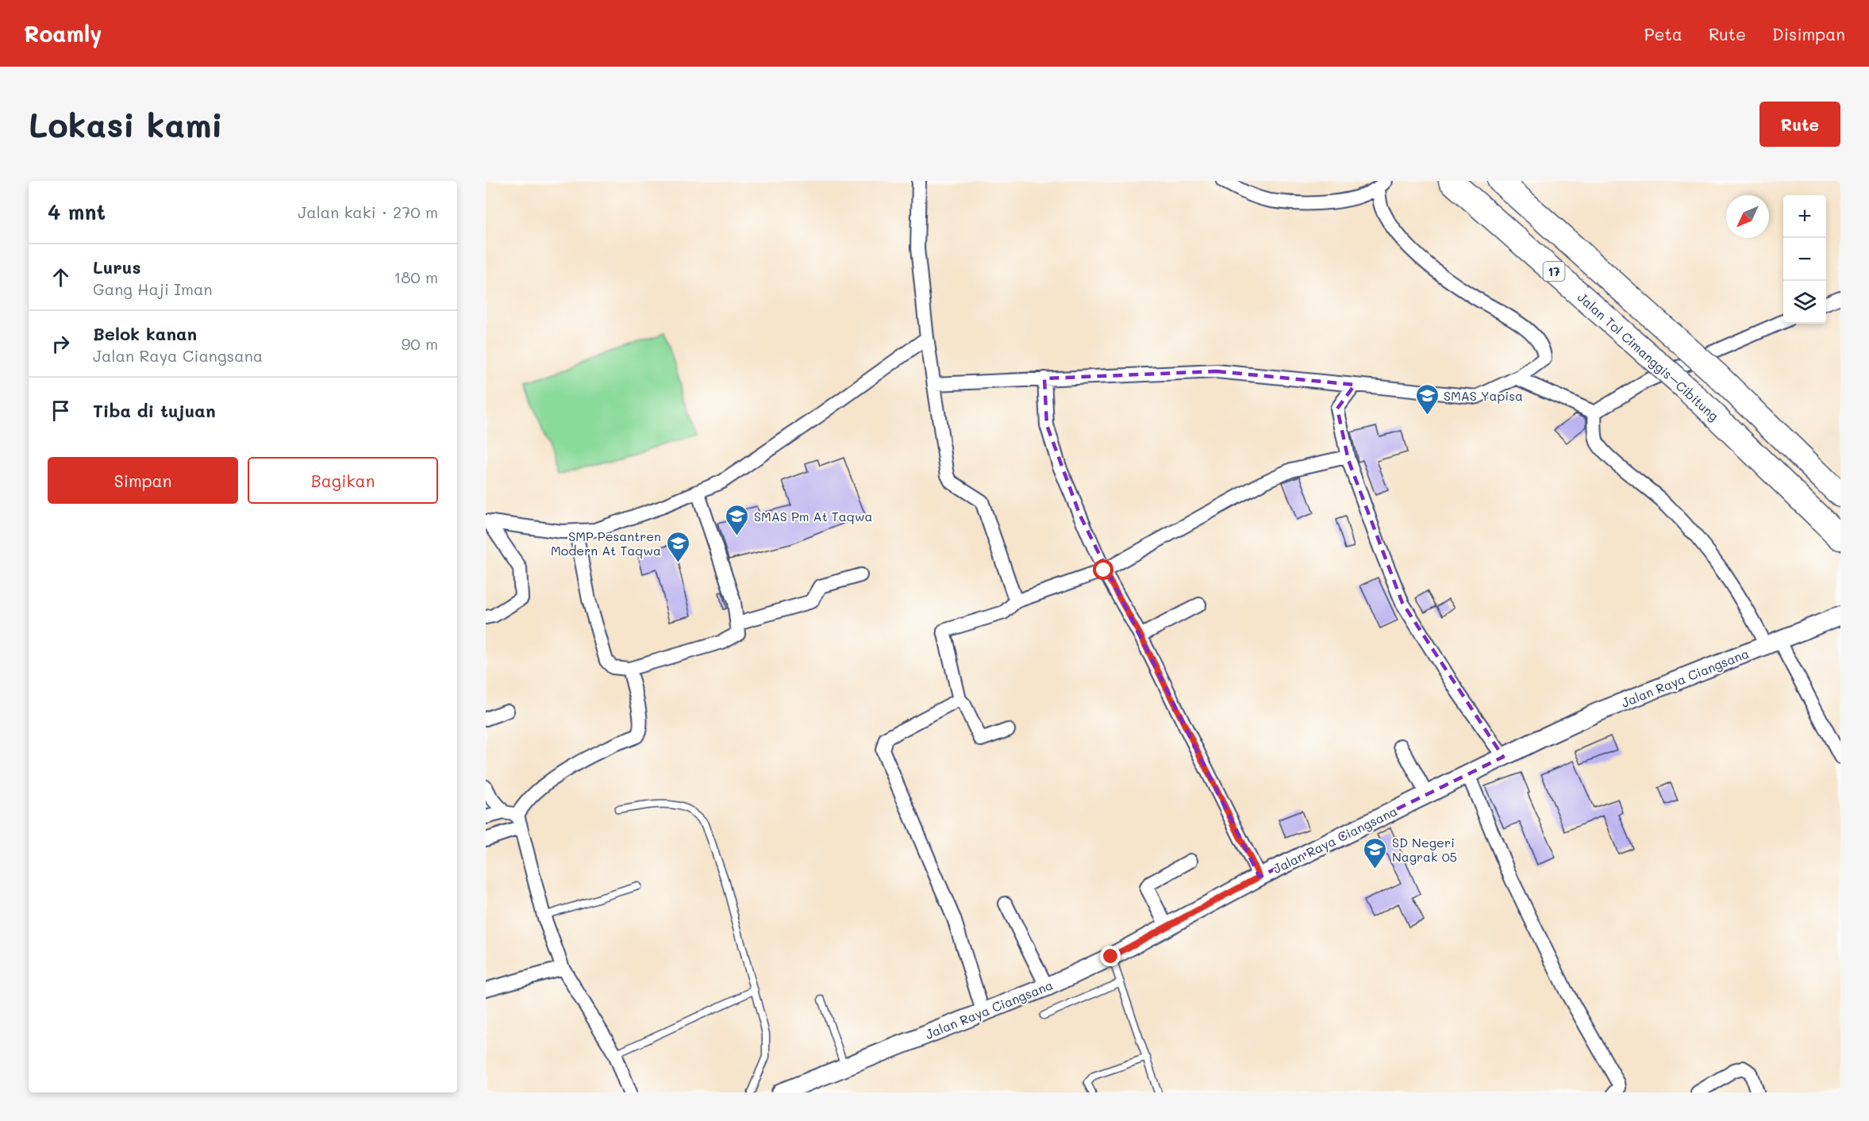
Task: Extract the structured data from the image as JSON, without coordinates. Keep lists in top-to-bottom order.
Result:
{
  "streets": {
    "highway": ["17", "Jalan Tol Cimanggis–Cibitung"],
    "main road": ["Jalan Raya Ciangsana"]
  },
  "places": {
    "school or university": [
      "SMAS Yapisa",
      "SMAS Pm At Taqwa",
      "SMP Pesantren Modern At Taqwa",
      "SD Negeri Nagrak 05"
    ]
  },
  "north": "bottom left",
  "page": {
    "header": "Roamly",
    "nav": ["Peta", "Rute", "Disimpan"],
    "buttons": [
      "Rute",
      ["Simpan", "Bagikan"]
    ],
    "title": "Lokasi kami",
    "heading": ["4 mnt", "Jalan kaki · 270 m"],
    "map_buttons": ["+", "−"],
    "list": [
      ["Lurus", "Gang Haji Iman", "180 m"],
      ["Belok kanan", "Jalan Raya Ciangsana", "90 m"],
      "Tiba di tujuan"
    ]
  }
}
